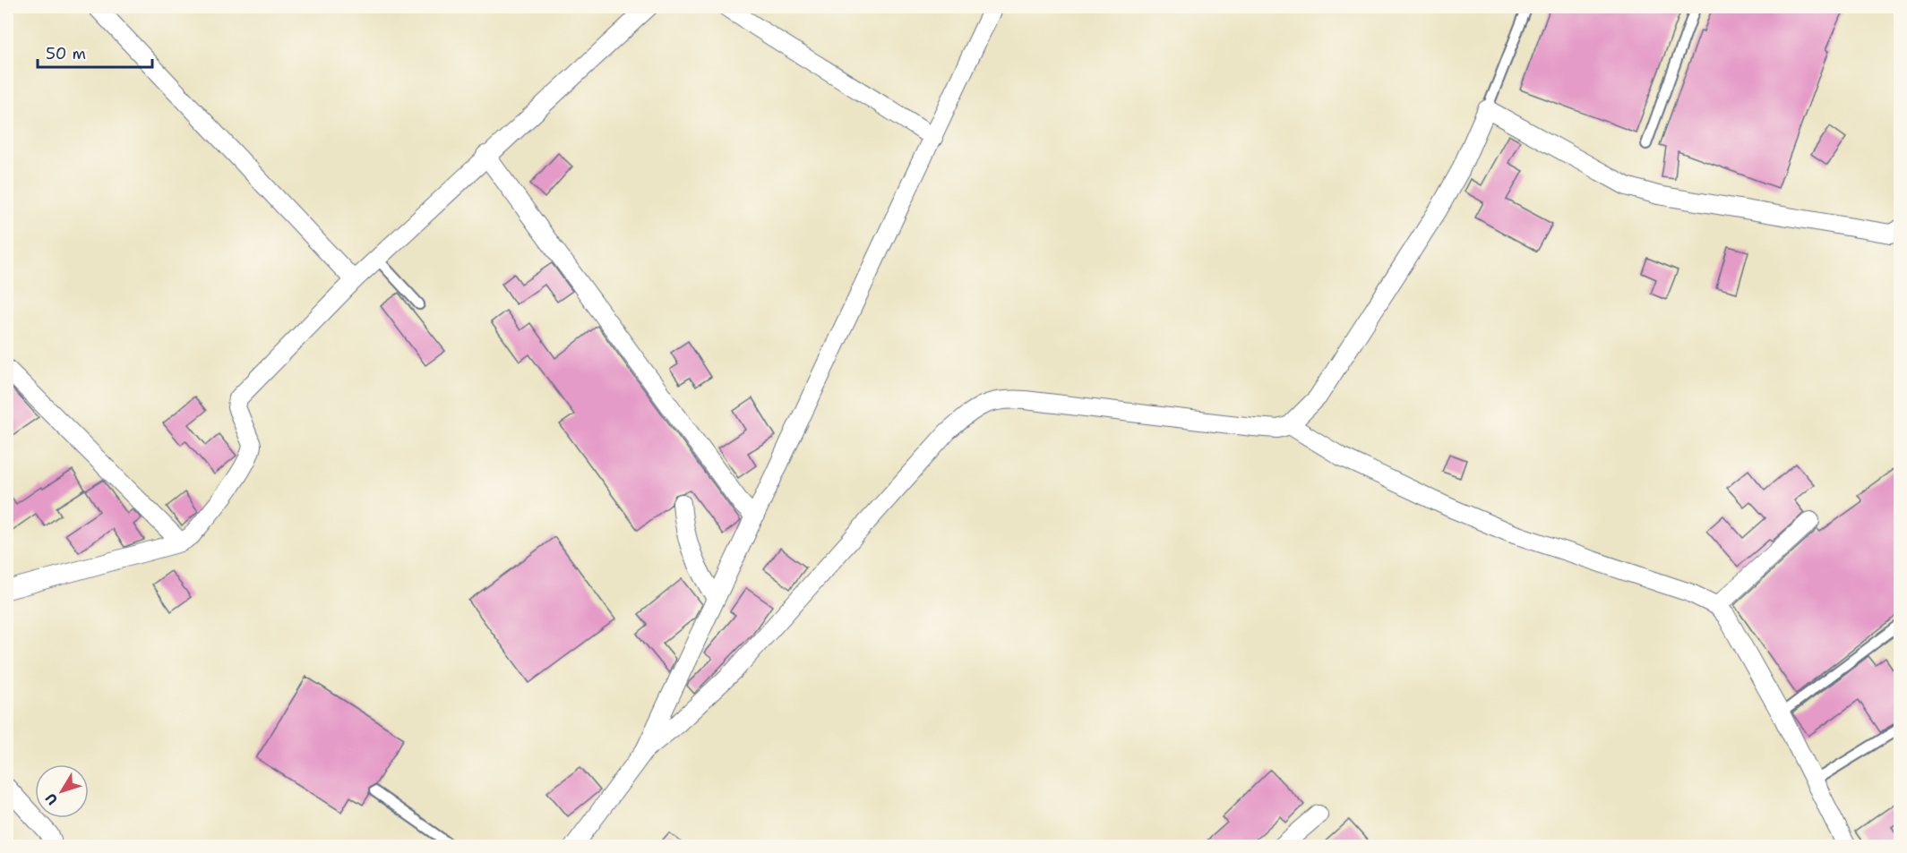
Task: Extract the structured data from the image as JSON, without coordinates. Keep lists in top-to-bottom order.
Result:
{
  "scale_bar": "50 m",
  "north": "bottom left"
}
